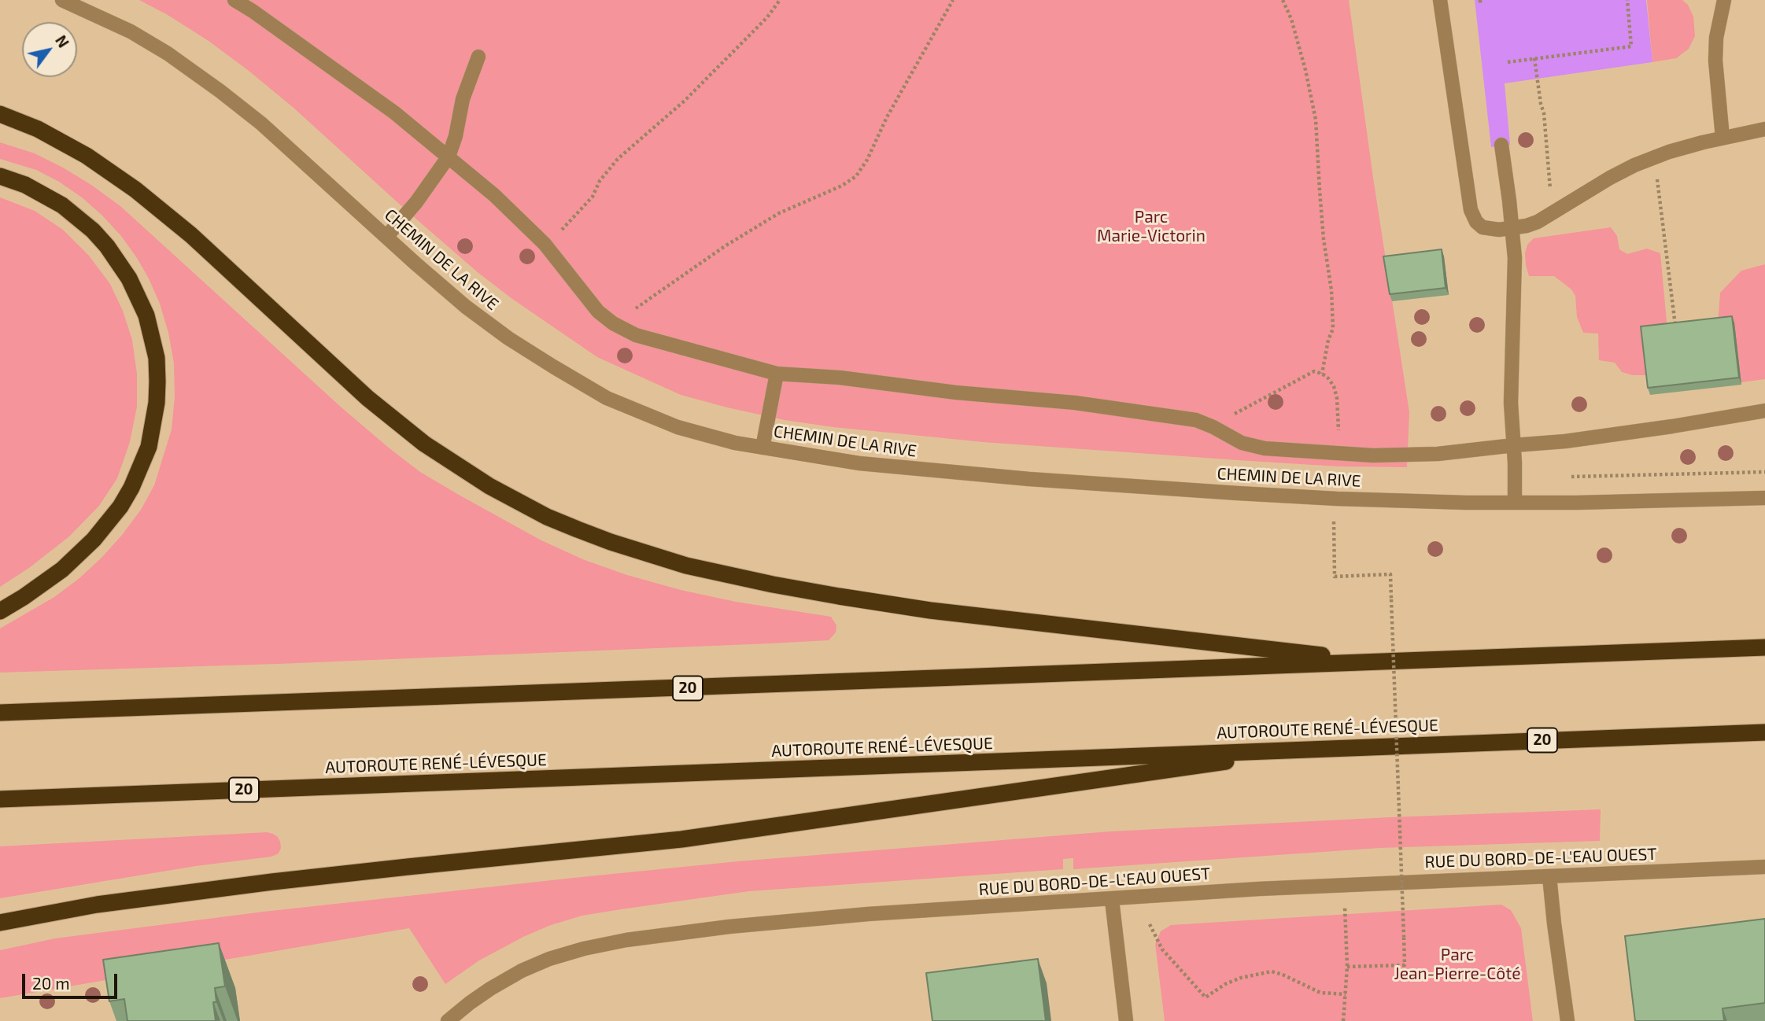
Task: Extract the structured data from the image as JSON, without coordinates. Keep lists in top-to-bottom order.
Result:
{
  "streets": {
    "highway": ["20", "AUTOROUTE RENÉ-LÉVESQUE"],
    "street": ["CHEMIN DE LA RIVE", "RUE DU BORD-DE-L'EAU OUEST"]
  },
  "parks": ["Parc Marie-Victorin", "Parc Jean-Pierre-Côté"],
  "scale_bar": "20 m",
  "north": "top right"
}
